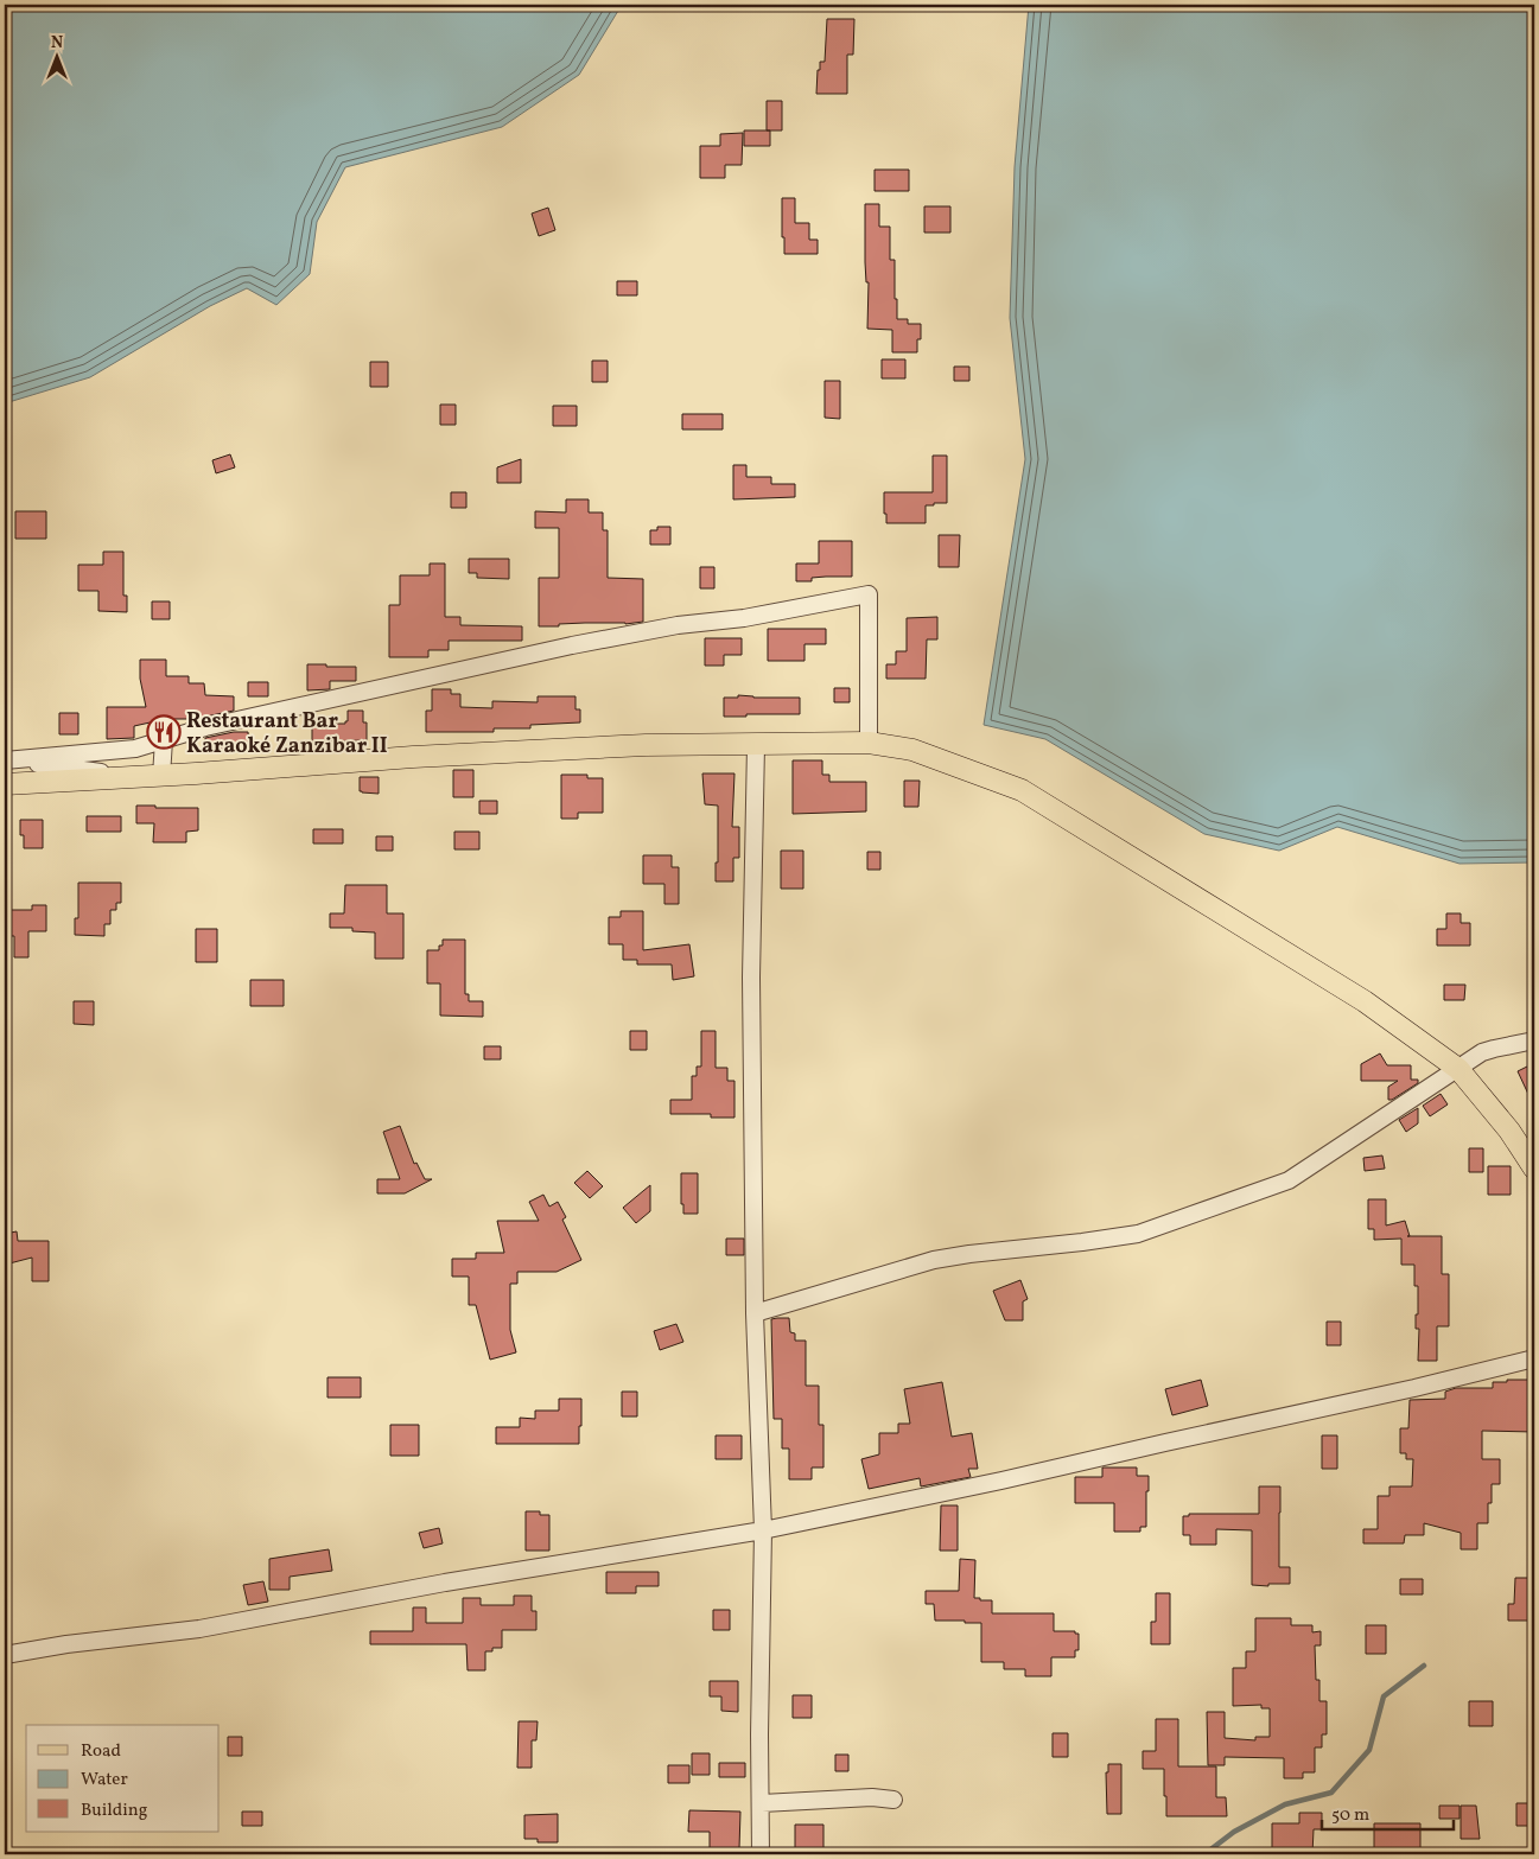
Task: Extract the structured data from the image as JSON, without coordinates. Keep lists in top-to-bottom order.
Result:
{
  "places": {
    "restaurant": ["Restaurant Bar Karaoké Zanzibar II"]
  },
  "legend": ["Road", "Water", "Building"],
  "scale_bar": "50 m",
  "north": "top"
}
